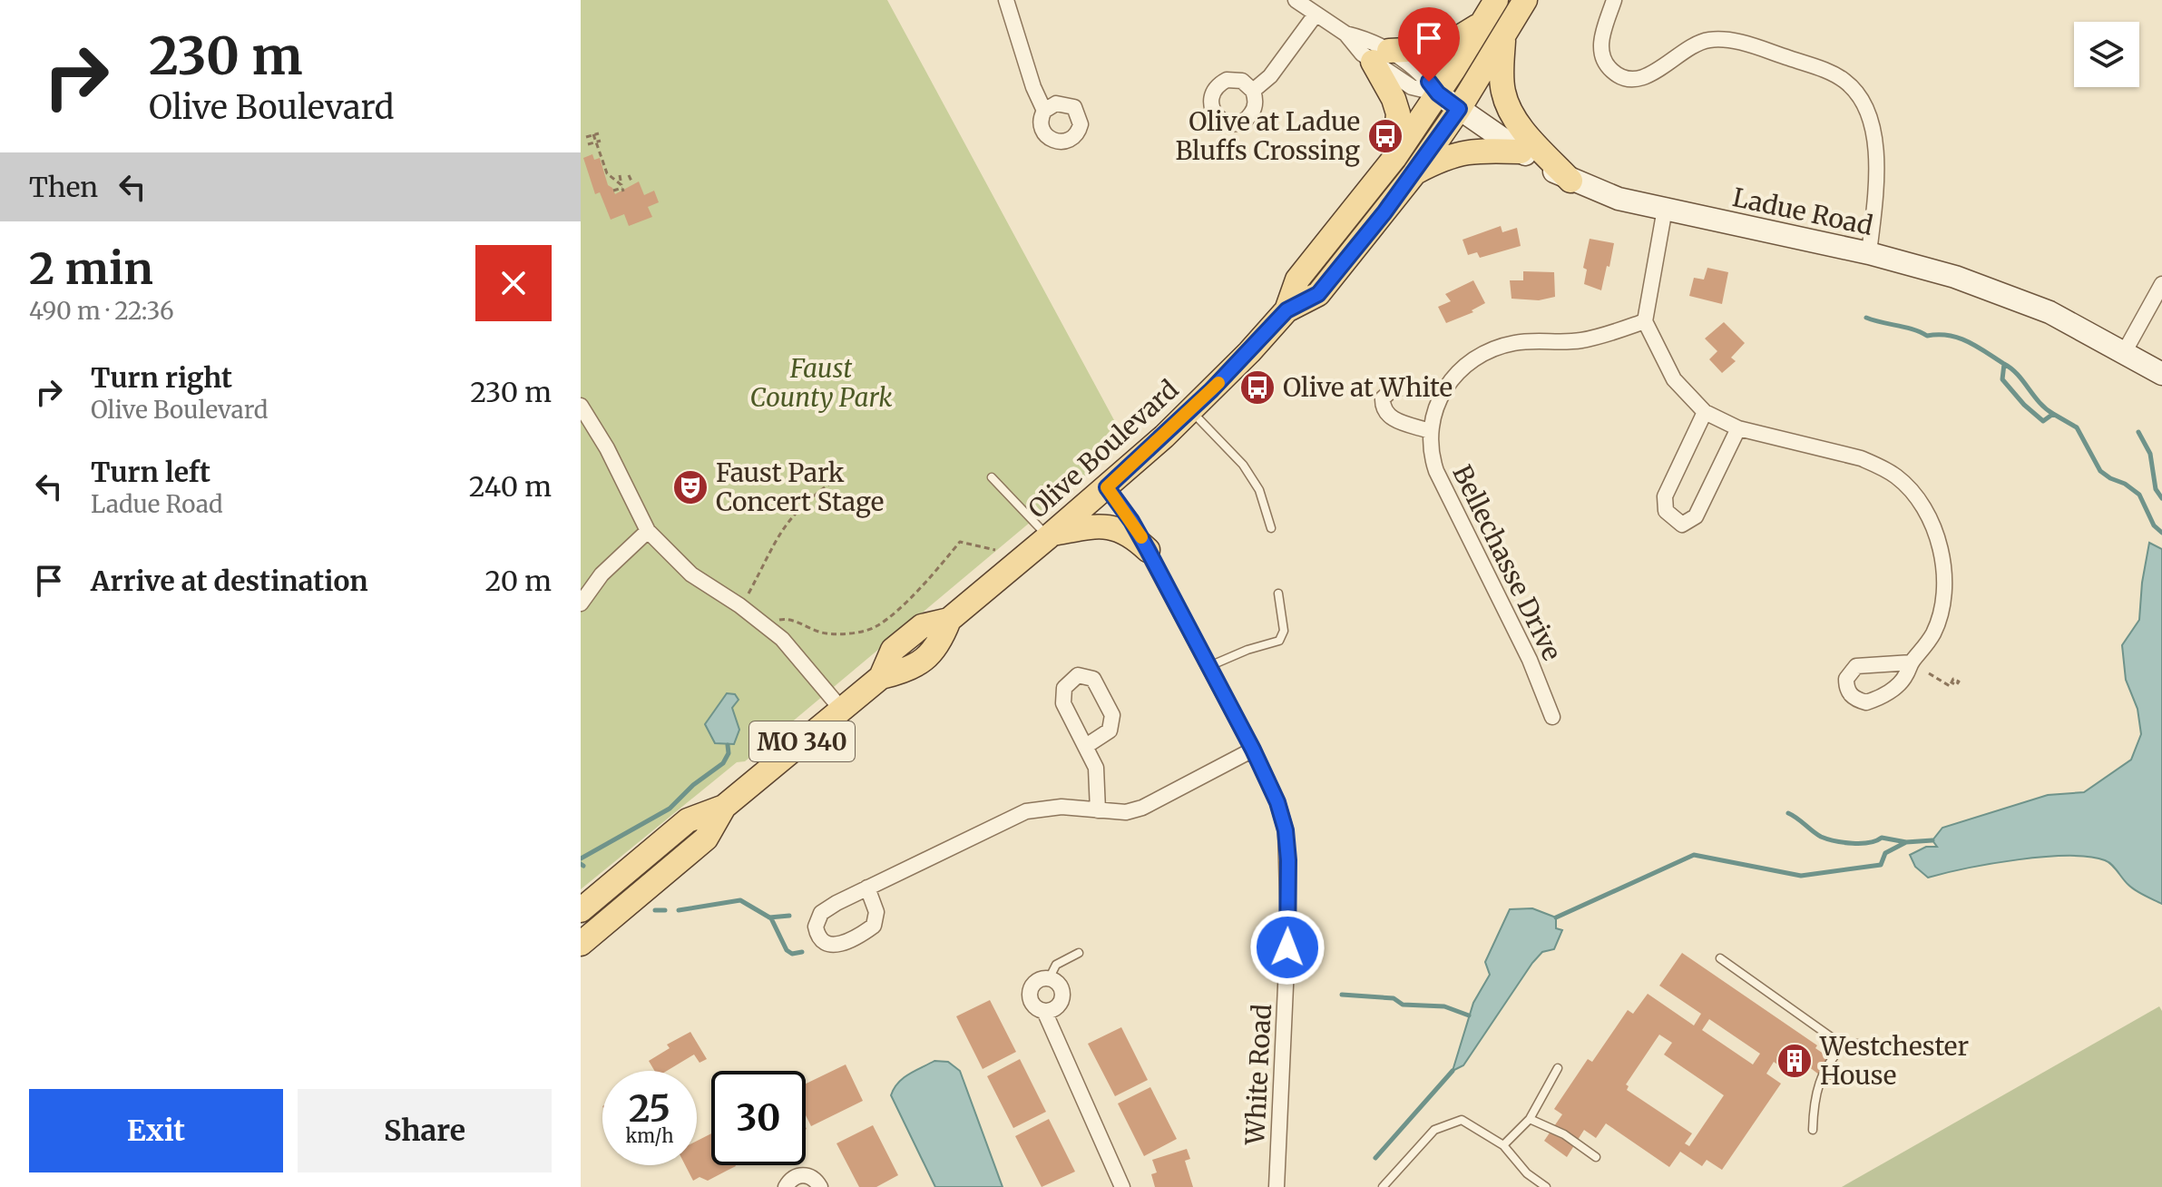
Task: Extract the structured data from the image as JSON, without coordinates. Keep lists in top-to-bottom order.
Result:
{
  "streets": {
    "main road": ["Ladue Road", "Olive Boulevard", "MO 340"],
    "street": ["Bellechasse Drive", "White Road"]
  },
  "crossings": [
    ["Ladue Road", "Olive Boulevard"],
    ["Olive Boulevard", "White Road"]
  ],
  "parks": ["Faust County Park"],
  "places": {
    "bus stop": ["Olive at Ladue Bluffs Crossing", "Olive at White"],
    "theatre": ["Faust Park Concert Stage"],
    "building": ["Westchester House"]
  },
  "page": {
    "turn": ["230 m", "Olive Boulevard"],
    "then": "Then",
    "heading": ["2 min", "490 m · 22:36"],
    "list": [
      {
        "name": "Turn right",
        "note": "Olive Boulevard",
        "value": "230 m"
      },
      {
        "name": "Turn left",
        "note": "Ladue Road",
        "value": "240 m"
      },
      {
        "name": "Arrive at destination",
        "value": "20 m"
      }
    ],
    "speed": "25 km/h",
    "limit": "30",
    "buttons": ["Exit", "Share"]
  }
}
